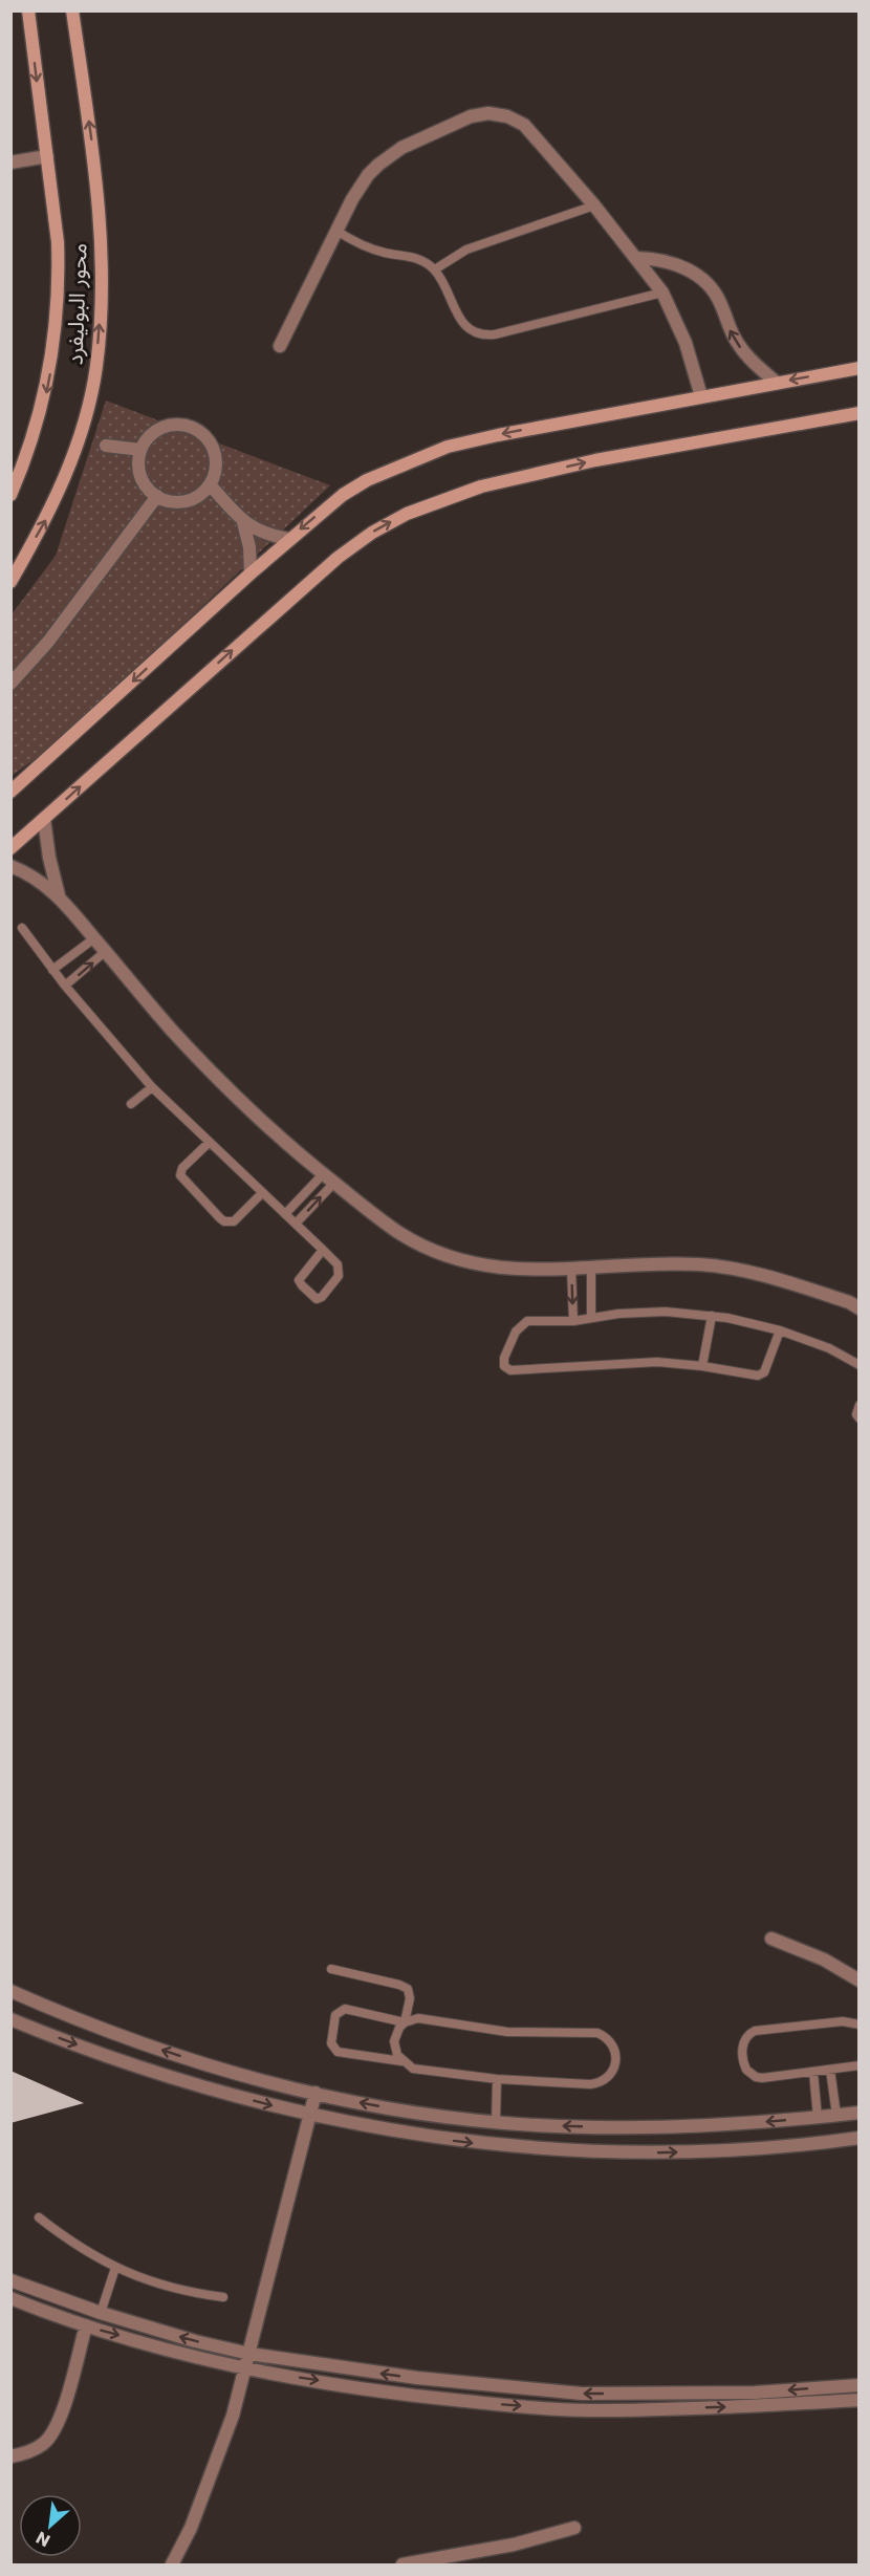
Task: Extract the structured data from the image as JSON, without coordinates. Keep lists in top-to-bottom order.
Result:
{
  "streets": {
    "street": ["محور البوليفرد"]
  },
  "north": "bottom left"
}
